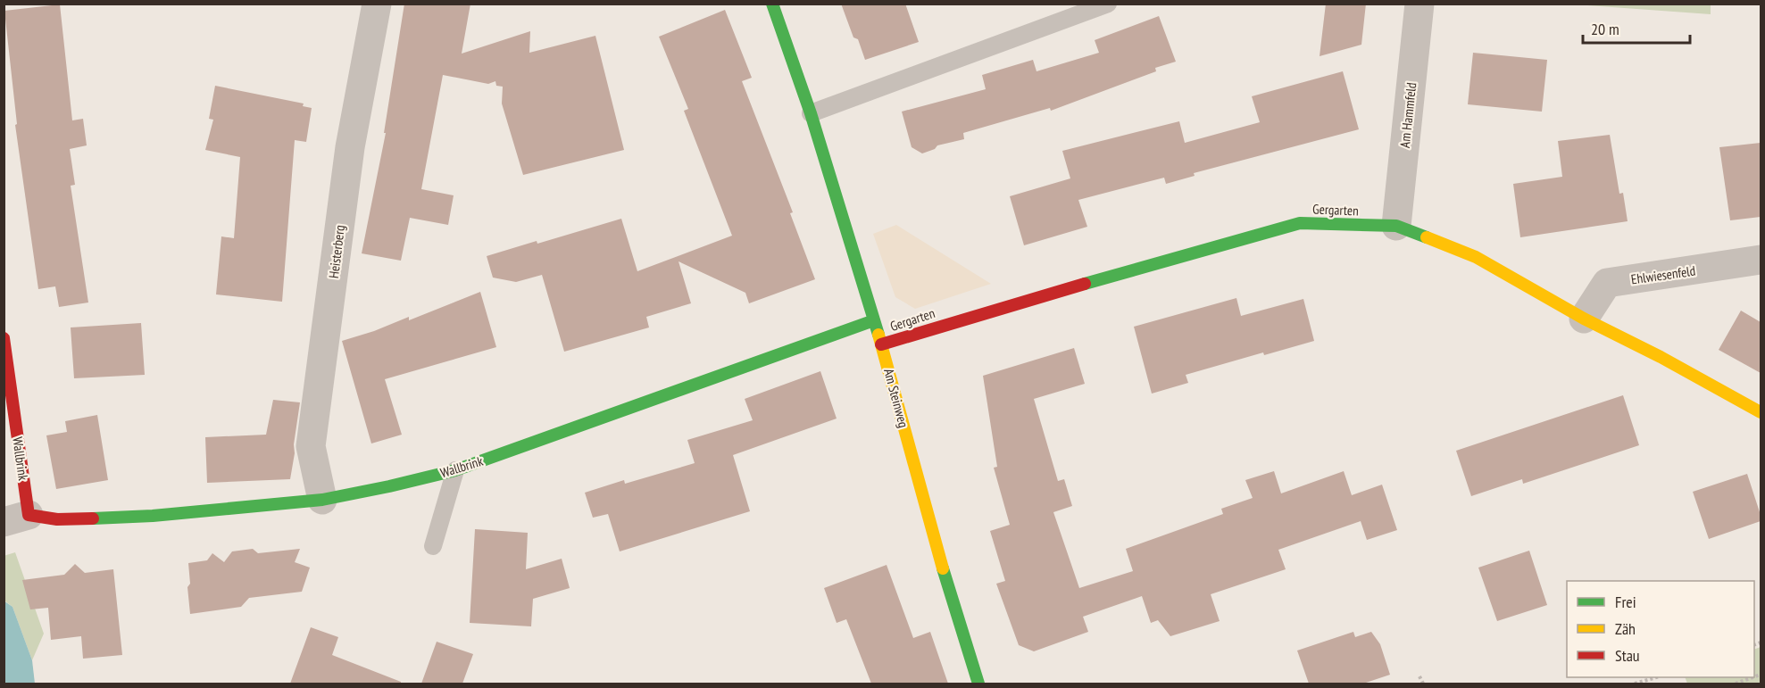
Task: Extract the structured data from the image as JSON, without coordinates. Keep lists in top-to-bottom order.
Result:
{
  "streets": {
    "street": [
      "Am Hammfeld",
      "Gergarten",
      "Heisterberg",
      "Ehlwiesenfeld",
      "Am Steinweg",
      "Wallbrink"
    ]
  },
  "crossings": [
    ["Am Hammfeld", "Gergarten"],
    ["Gergarten", "Ehlwiesenfeld"],
    ["Gergarten", "Am Steinweg"],
    ["Heisterberg", "Wallbrink"],
    ["Am Steinweg", "Wallbrink"]
  ],
  "legend": ["Frei", "Zäh", "Stau"],
  "scale_bar": "20 m"
}
